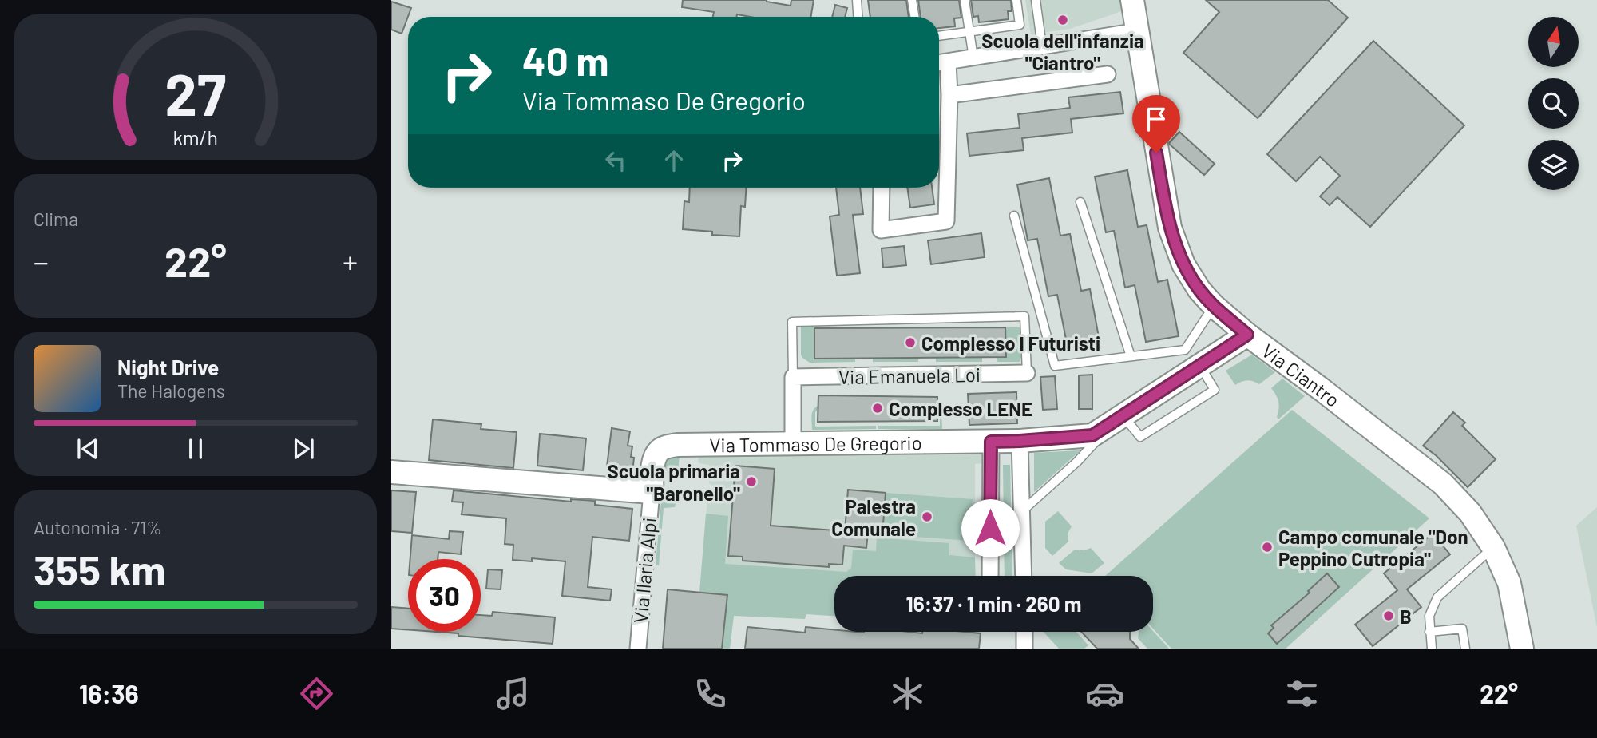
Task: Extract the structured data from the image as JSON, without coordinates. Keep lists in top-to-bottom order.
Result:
{
  "streets": {
    "street": [
      "Via Ciantro",
      "Via Emanuela Loi",
      "Via Tommaso De Gregorio",
      "Via Ilaria Alpi"
    ]
  },
  "crossings": [
    ["Via Ciantro", "Via Tommaso De Gregorio"],
    ["Via Tommaso De Gregorio", "Via Ilaria Alpi"]
  ],
  "places": [
    "Scuola dell'infanzia \"Ciantro\"",
    "Complesso I Futuristi",
    "Complesso LENE",
    "Scuola primaria \"Baronello\"",
    "Palestra Comunale",
    "Campo comunale \"Don Peppino Cutropia\"",
    "B"
  ],
  "north": "top",
  "page": {
    "turn": ["40 m", "Via Tommaso De Gregorio"],
    "tile": [
      "Clima",
      ["Autonomia · 71%", "355 km"]
    ],
    "heat": ["−", "22°", "+"],
    "song": ["Night Drive", "The Halogens"],
    "limit": "30",
    "trip": "16:37 · 1 min · 260 m",
    "tabs": ["16:36", "22°"],
    "gauge": ["27", "km/h"]
  }
}
